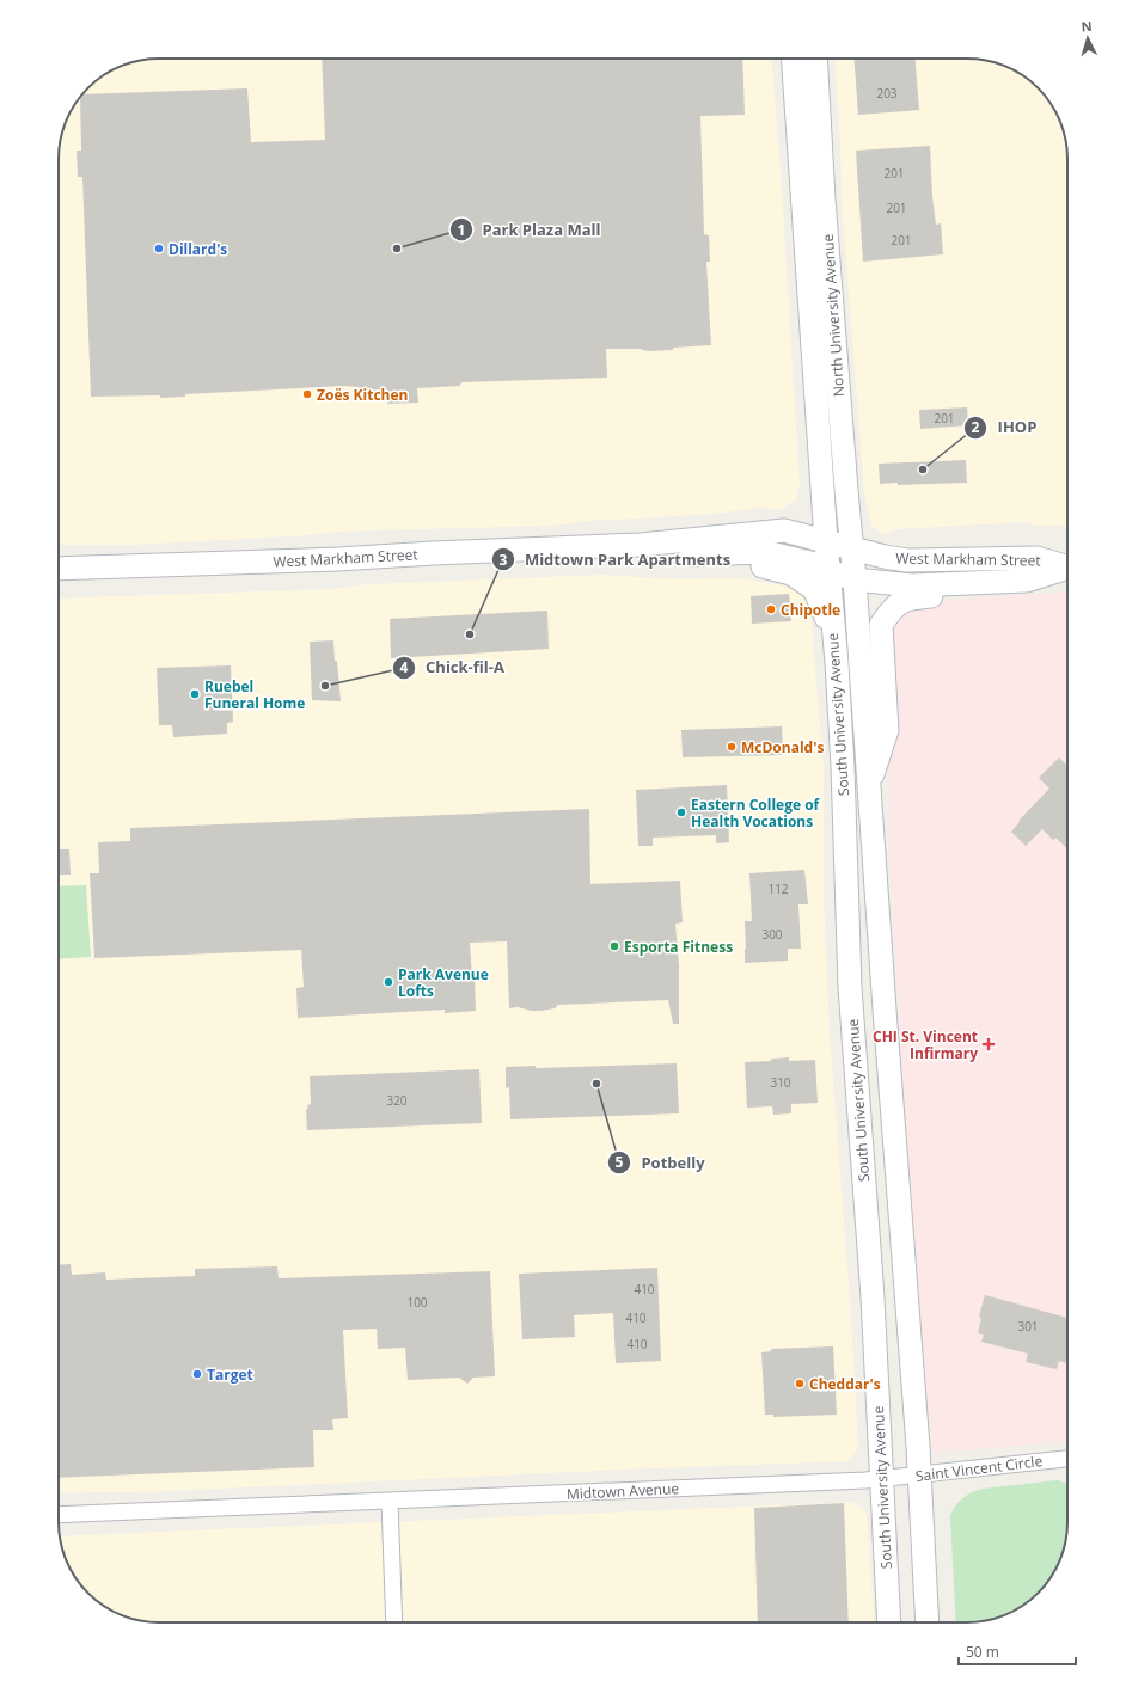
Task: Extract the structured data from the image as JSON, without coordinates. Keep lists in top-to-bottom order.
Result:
{
  "streets": {
    "main road": ["North University Avenue", "West Markham Street", "South University Avenue"],
    "street": ["Saint Vincent Circle", "Midtown Avenue"]
  },
  "crossings": [
    ["North University Avenue", "West Markham Street"],
    ["North University Avenue", "South University Avenue"],
    ["West Markham Street", "South University Avenue"],
    ["South University Avenue", "Saint Vincent Circle"],
    ["South University Avenue", "Midtown Avenue"],
    ["Saint Vincent Circle", "Midtown Avenue"]
  ],
  "places": {
    "other": [
      "Dillard's",
      "Park Plaza Mall",
      "Zoës Kitchen",
      "IHOP",
      "Chipotle",
      "Midtown Park Apartments",
      "Chick-fil-A",
      "Ruebel Funeral Home",
      "McDonald's",
      "Eastern College of Health Vocations",
      "Esporta Fitness",
      "Park Avenue Lofts",
      "Potbelly",
      "Target",
      "Cheddar's"
    ],
    "health": ["CHI St. Vincent Infirmary"]
  },
  "house_numbers": [
    "203",
    "201",
    "201",
    "201",
    "201",
    "112",
    "300",
    "310",
    "320",
    "410",
    "100",
    "410",
    "301",
    "410"
  ],
  "scale_bar": "50 m",
  "north": "top"
}
